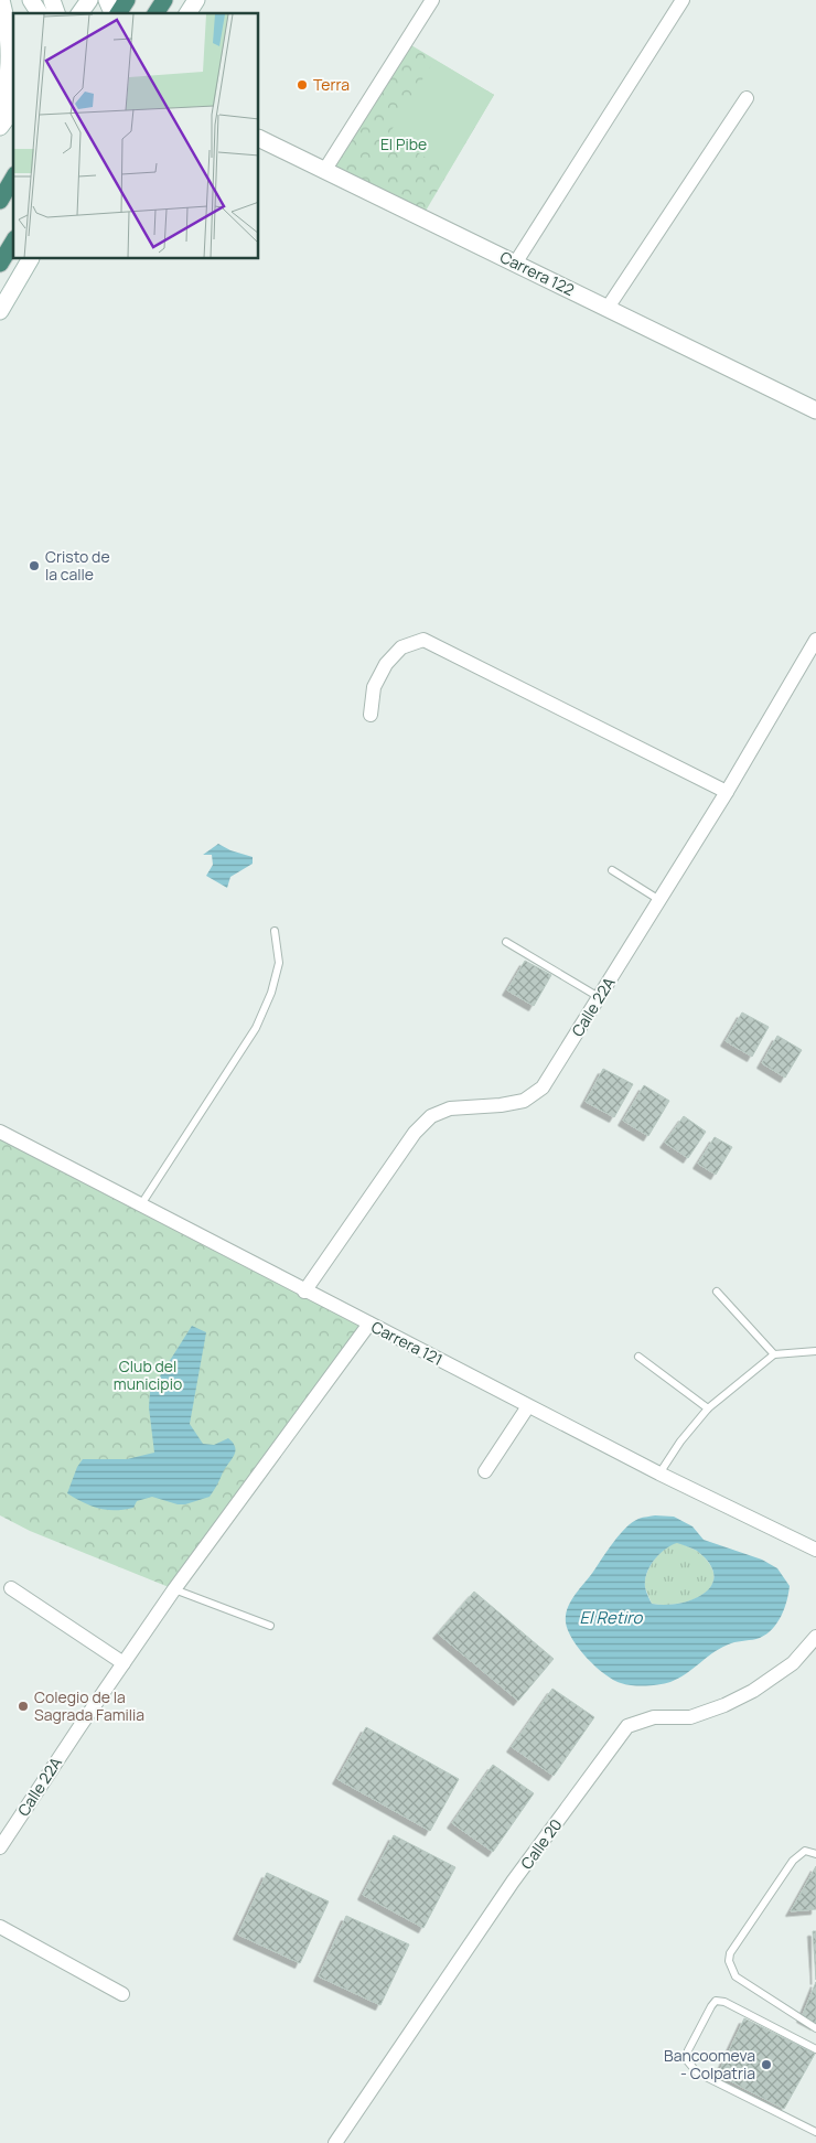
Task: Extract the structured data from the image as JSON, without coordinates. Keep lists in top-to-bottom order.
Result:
{
  "streets": {
    "street": [
      "Carrera 122",
      "Calle 22A",
      "Carrera 121",
      "Calle 20"
    ]
  },
  "crossings": [
    ["Calle 22A", "Carrera 121"]
  ],
  "water": ["El Retiro"],
  "parks": ["El Pibe", "Club del municipio"],
  "places": [
    "Terra",
    "Cristo de la calle",
    "Colegio de la Sagrada Familia",
    "Bancoomeva - Colpatria"
  ]
}
